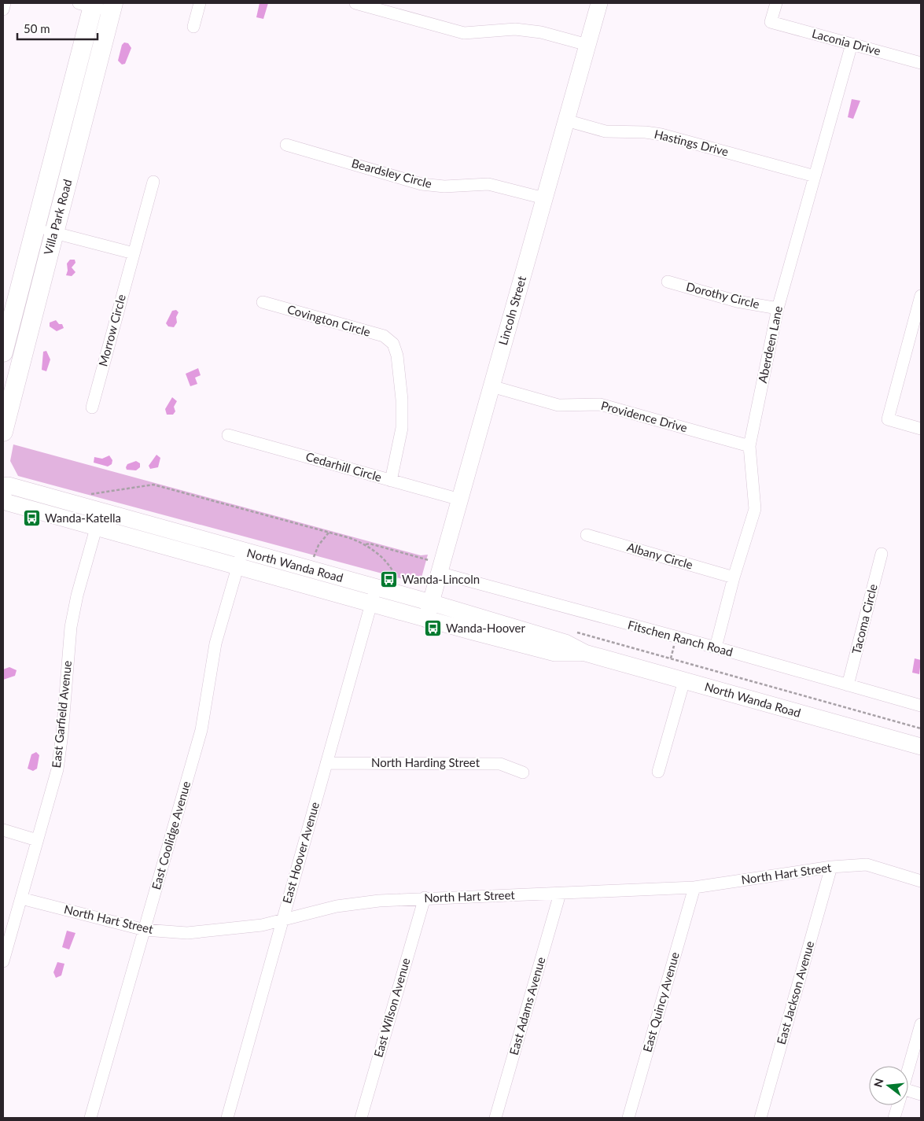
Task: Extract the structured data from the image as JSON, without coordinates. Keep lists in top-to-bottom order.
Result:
{
  "streets": {
    "main road": ["Villa Park Road"],
    "street": [
      "Laconia Drive",
      "Hastings Drive",
      "Beardsley Circle",
      "Dorothy Circle",
      "Lincoln Street",
      "Covington Circle",
      "Morrow Circle",
      "Aberdeen Lane",
      "Providence Drive",
      "Cedarhill Circle",
      "Albany Circle",
      "North Wanda Road",
      "Tacoma Circle",
      "Fitschen Ranch Road",
      "East Garfield Avenue",
      "North Harding Street",
      "East Coolidge Avenue",
      "East Hoover Avenue",
      "North Hart Street",
      "East Jackson Avenue",
      "East Quincy Avenue",
      "East Adams Avenue",
      "East Wilson Avenue"
    ]
  },
  "crossings": [
    ["Laconia Drive", "Aberdeen Lane"],
    ["Hastings Drive", "Lincoln Street"],
    ["Hastings Drive", "Aberdeen Lane"],
    ["Beardsley Circle", "Lincoln Street"],
    ["Dorothy Circle", "Aberdeen Lane"],
    ["Lincoln Street", "Providence Drive"],
    ["Lincoln Street", "Cedarhill Circle"],
    ["Lincoln Street", "North Wanda Road"],
    ["Lincoln Street", "Fitschen Ranch Road"],
    ["Covington Circle", "Cedarhill Circle"],
    ["Aberdeen Lane", "Providence Drive"],
    ["Aberdeen Lane", "Albany Circle"],
    ["Aberdeen Lane", "Fitschen Ranch Road"],
    ["North Wanda Road", "East Garfield Avenue"],
    ["North Wanda Road", "East Coolidge Avenue"],
    ["North Wanda Road", "East Hoover Avenue"],
    ["Tacoma Circle", "Fitschen Ranch Road"],
    ["East Garfield Avenue", "North Hart Street"],
    ["North Harding Street", "East Hoover Avenue"],
    ["East Coolidge Avenue", "North Hart Street"],
    ["East Hoover Avenue", "North Hart Street"],
    ["North Hart Street", "East Jackson Avenue"],
    ["North Hart Street", "East Quincy Avenue"],
    ["North Hart Street", "East Adams Avenue"],
    ["North Hart Street", "East Wilson Avenue"]
  ],
  "places": {
    "bus stop": ["Wanda-Katella", "Wanda-Lincoln", "Wanda-Hoover"]
  },
  "scale_bar": "50 m",
  "north": "left"
}
